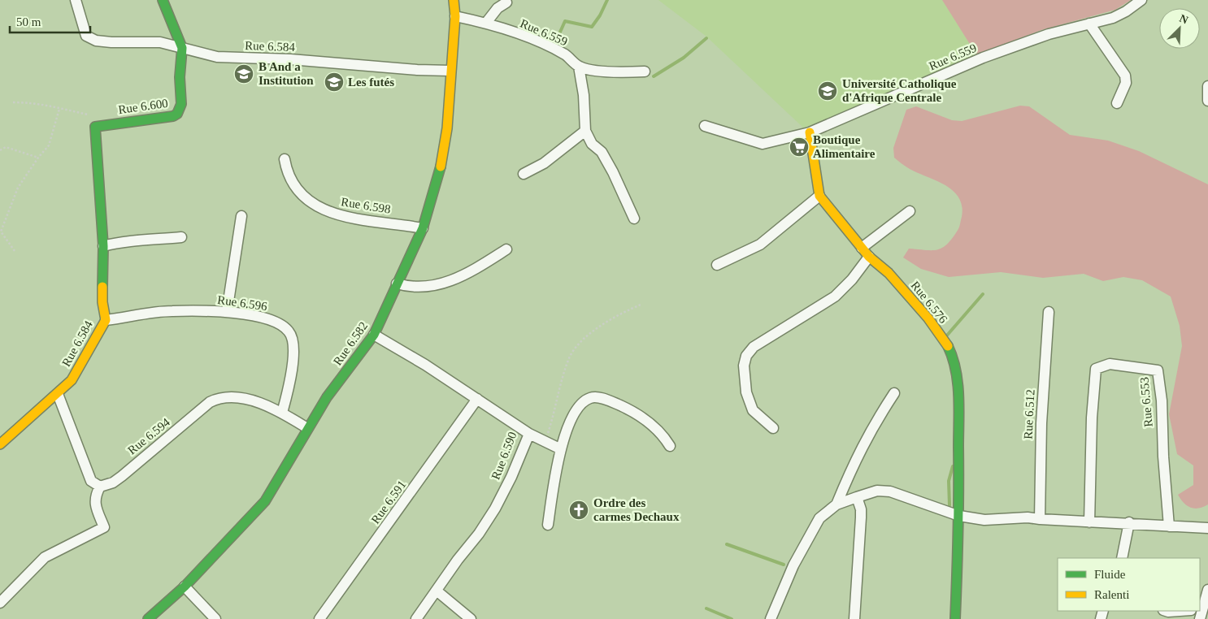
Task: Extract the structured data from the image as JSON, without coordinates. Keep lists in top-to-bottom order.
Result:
{
  "streets": {
    "street": [
      "Rue 6.559",
      "Rue 6.584",
      "Rue 6.600",
      "Rue 6.598",
      "Rue 6.576",
      "Rue 6.596",
      "Rue 6.582",
      "Rue 6.553",
      "Rue 6.512",
      "Rue 6.594",
      "Rue 6.590",
      "Rue 6.591"
    ]
  },
  "crossings": [
    ["Rue 6.559", "Rue 6.582"],
    ["Rue 6.584", "Rue 6.600"],
    ["Rue 6.584", "Rue 6.596"],
    ["Rue 6.584", "Rue 6.582"],
    ["Rue 6.598", "Rue 6.582"],
    ["Rue 6.596", "Rue 6.594"],
    ["Rue 6.582", "Rue 6.594"],
    ["Rue 6.582", "Rue 6.590"],
    ["Rue 6.590", "Rue 6.591"]
  ],
  "places": {
    "school or university": ["B And a Institution", "Les futés", "Université Catholique d'Afrique Centrale"],
    "supermarket": ["Boutique Alimentaire"],
    "church": ["Ordre des carmes Dechaux"]
  },
  "legend": ["Fluide", "Ralenti"],
  "scale_bar": "50 m",
  "north": "top right"
}
